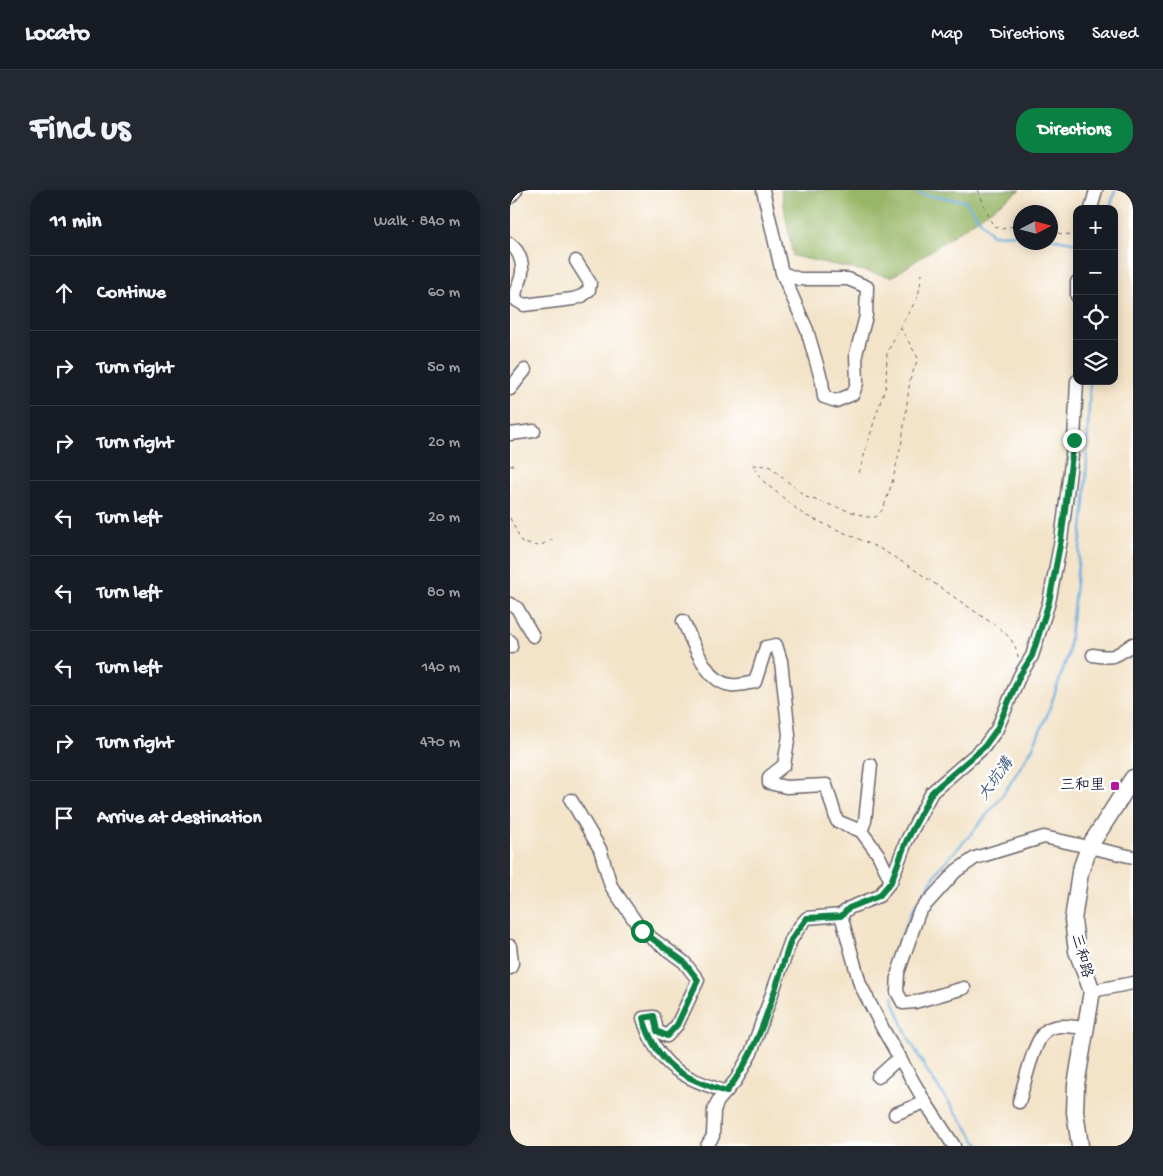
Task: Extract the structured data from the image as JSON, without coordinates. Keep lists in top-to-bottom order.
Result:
{
  "streets": {
    "main road": ["三和路"]
  },
  "water": ["大坑溝"],
  "places": {
    "transit": ["三和里"]
  },
  "north": "right",
  "page": {
    "header": "Locato",
    "nav": ["Map", "Directions", "Saved"],
    "buttons": "Directions",
    "title": "Find us",
    "heading": ["11 min", "Walk · 840 m"],
    "map_buttons": ["+", "−"],
    "list": [
      ["Continue", "60 m"],
      ["Turn right", "50 m"],
      ["Turn right", "20 m"],
      ["Turn left", "20 m"],
      ["Turn left", "80 m"],
      ["Turn left", "140 m"],
      ["Turn right", "470 m"],
      "Arrive at destination"
    ]
  }
}
